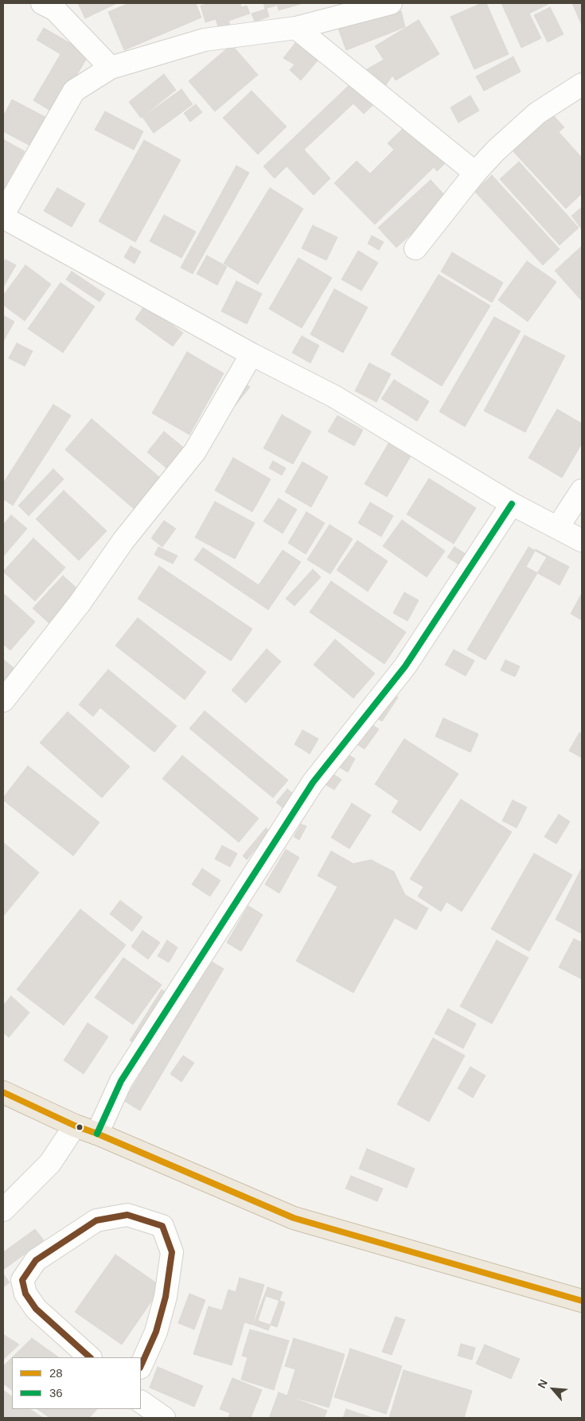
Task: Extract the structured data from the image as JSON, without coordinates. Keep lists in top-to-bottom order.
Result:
{
  "lines": ["transit line 36", "transit line 28"],
  "legend": ["28", "36"],
  "north": "top left"
}
